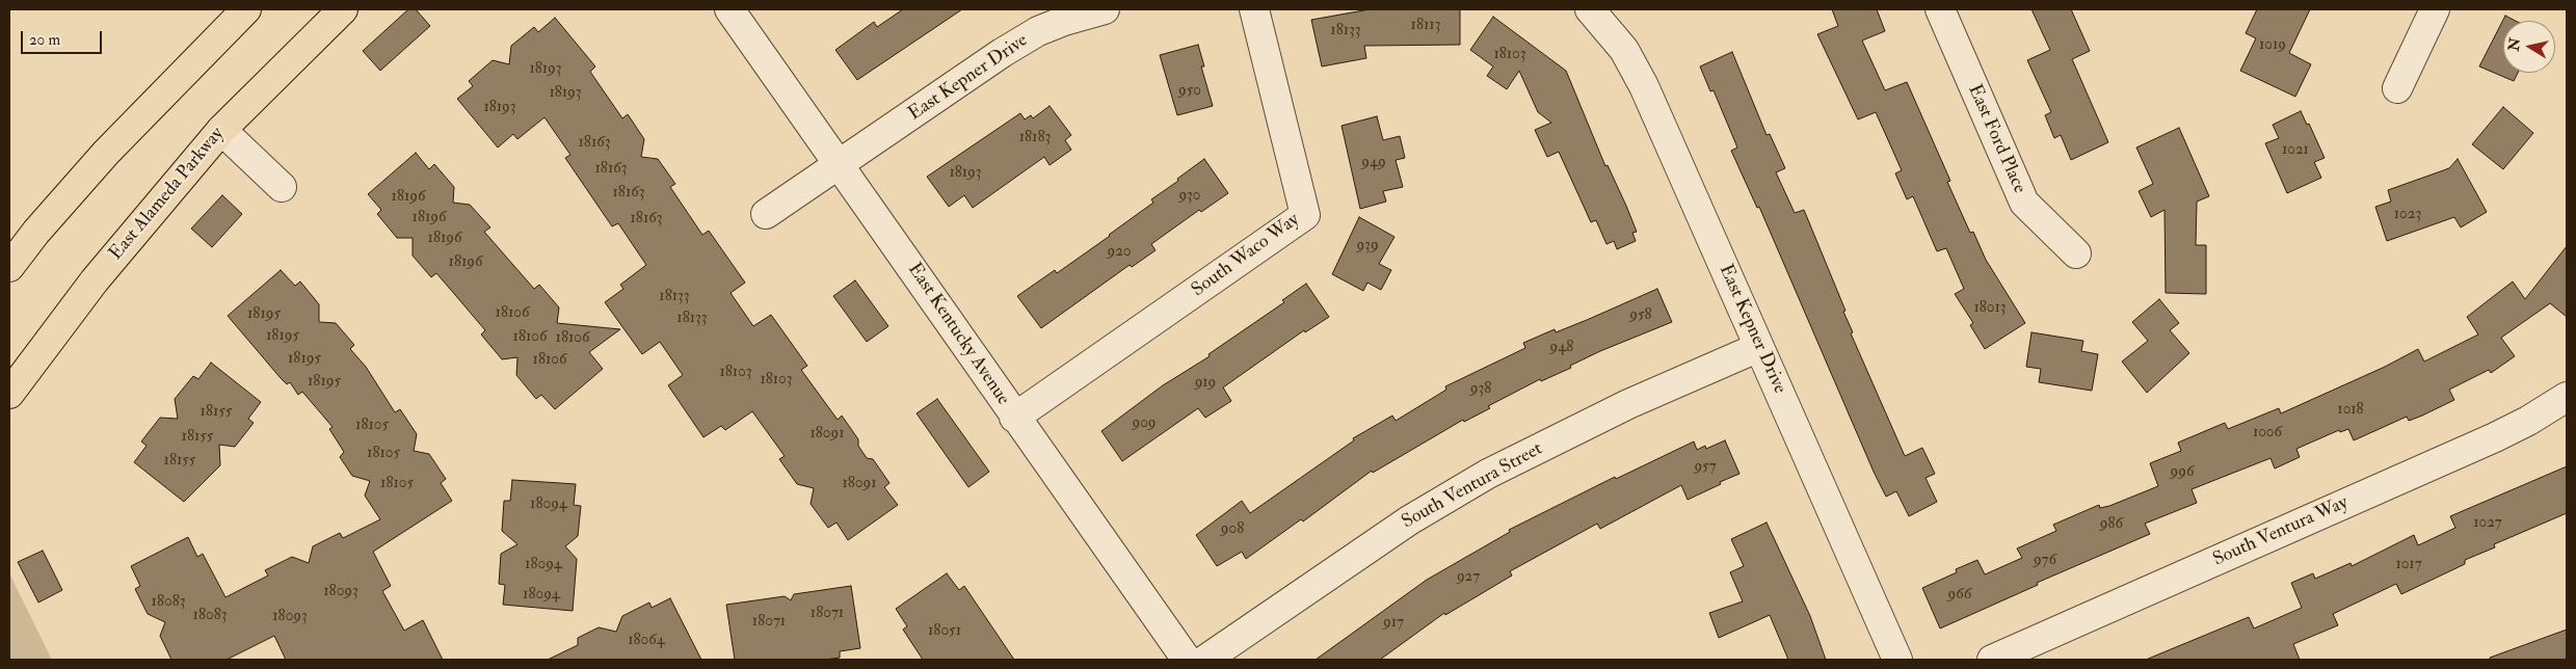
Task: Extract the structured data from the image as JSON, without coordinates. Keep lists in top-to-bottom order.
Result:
{
  "streets": {
    "main road": ["East Alameda Parkway"],
    "street": [
      "East Kepner Drive",
      "East Ford Place",
      "South Waco Way",
      "East Kentucky Avenue",
      "South Ventura Street",
      "South Ventura Way"
    ]
  },
  "crossings": [
    ["East Kepner Drive", "East Kentucky Avenue"],
    ["East Kepner Drive", "South Ventura Street"],
    ["South Waco Way", "East Kentucky Avenue"]
  ],
  "house_numbers": [
    "18113",
    "18133",
    "1019",
    "18103",
    "18193",
    "950",
    "18193",
    "18193",
    "18183",
    "18163",
    "1021",
    "949",
    "18163",
    "18193",
    "18163",
    "930",
    "18196",
    "1023",
    "18196",
    "18163",
    "18196",
    "939",
    "920",
    "18196",
    "18133",
    "18013",
    "18106",
    "18195",
    "958",
    "18133",
    "18195",
    "18106",
    "18106",
    "948",
    "18195",
    "18106",
    "18103",
    "18103",
    "18195",
    "919",
    "938",
    "1018",
    "18155",
    "909",
    "18105",
    "1006",
    "18091",
    "18155",
    "18105",
    "18155",
    "957",
    "996",
    "18105",
    "18091",
    "18094",
    "1027",
    "986",
    "908",
    "976",
    "18094",
    "1017",
    "927",
    "18093",
    "18094",
    "966",
    "18083",
    "18071",
    "18083",
    "18093",
    "18071",
    "917",
    "18051",
    "18064"
  ],
  "scale_bar": "20 m",
  "north": "left"
}
